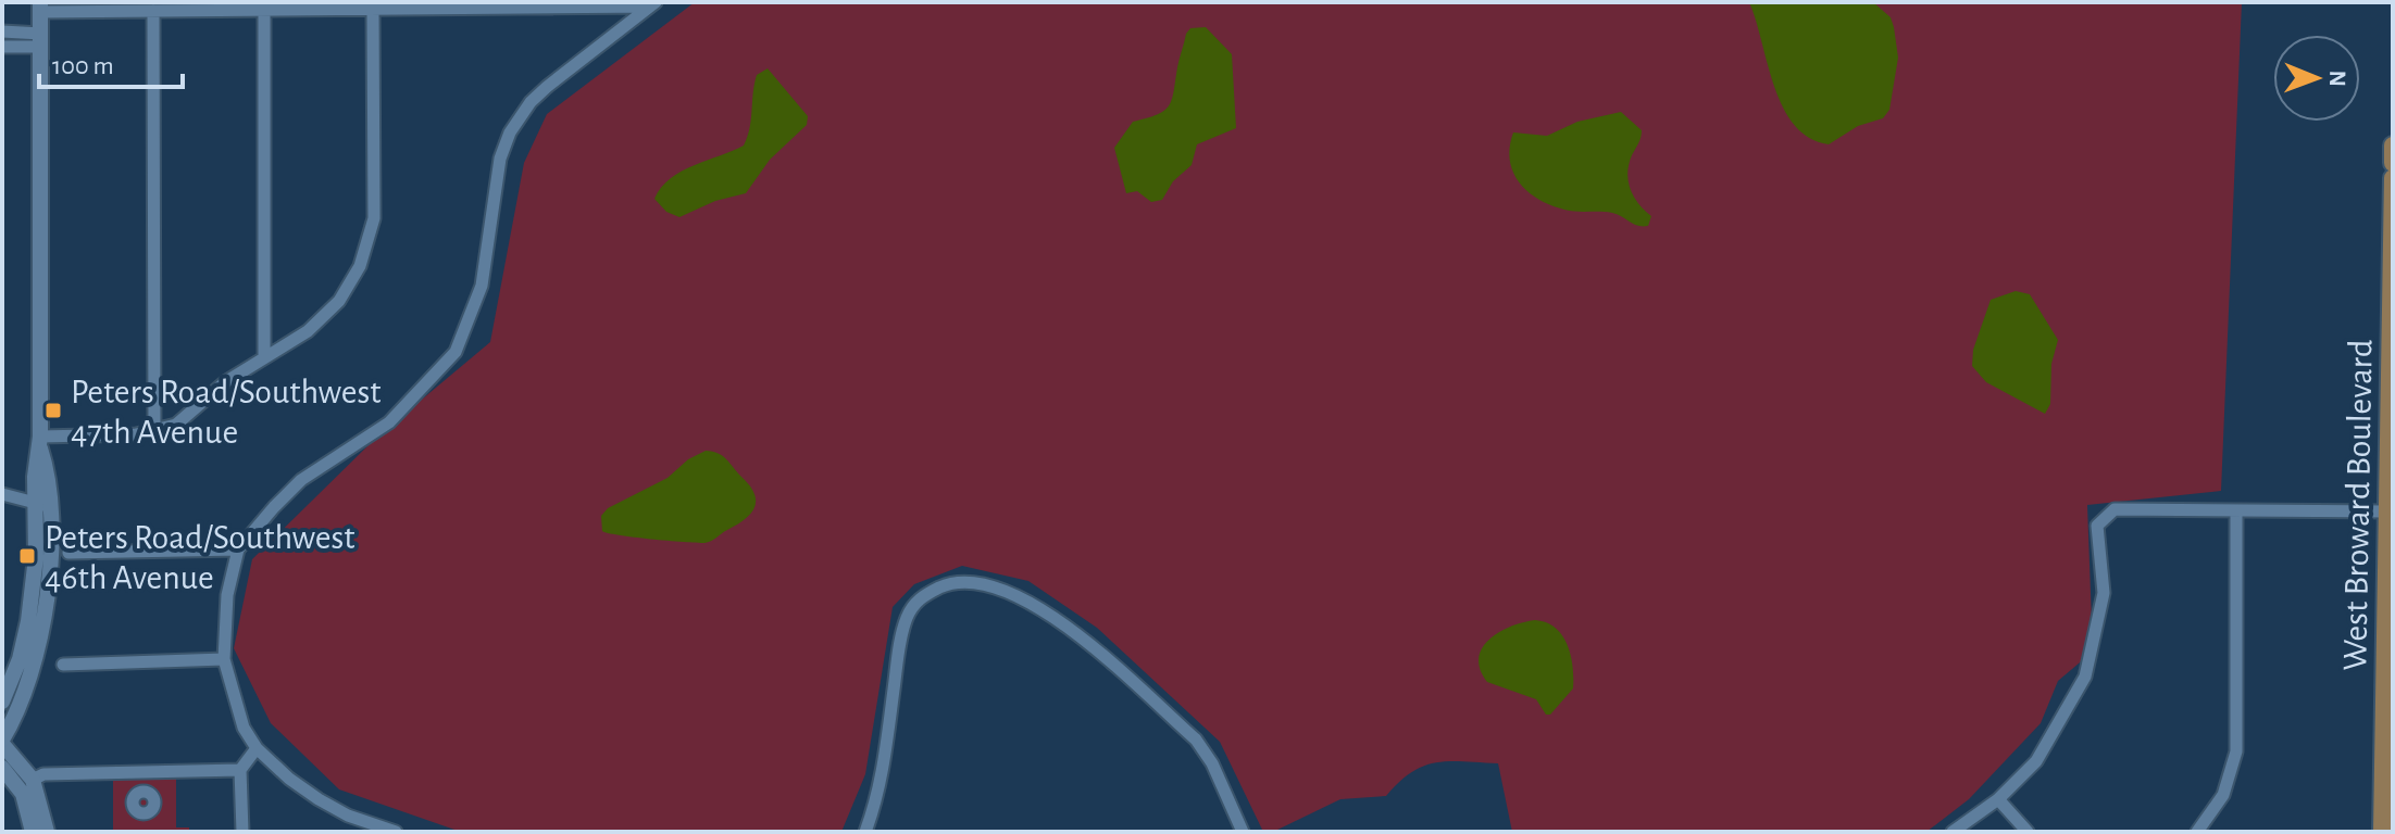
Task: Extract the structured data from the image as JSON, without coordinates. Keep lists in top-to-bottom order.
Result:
{
  "streets": {
    "main road": ["West Broward Boulevard"]
  },
  "places": {
    "transit": ["Peters Road/Southwest 47th Avenue", "Peters Road/Southwest 46th Avenue"]
  },
  "scale_bar": "100 m",
  "north": "right"
}
